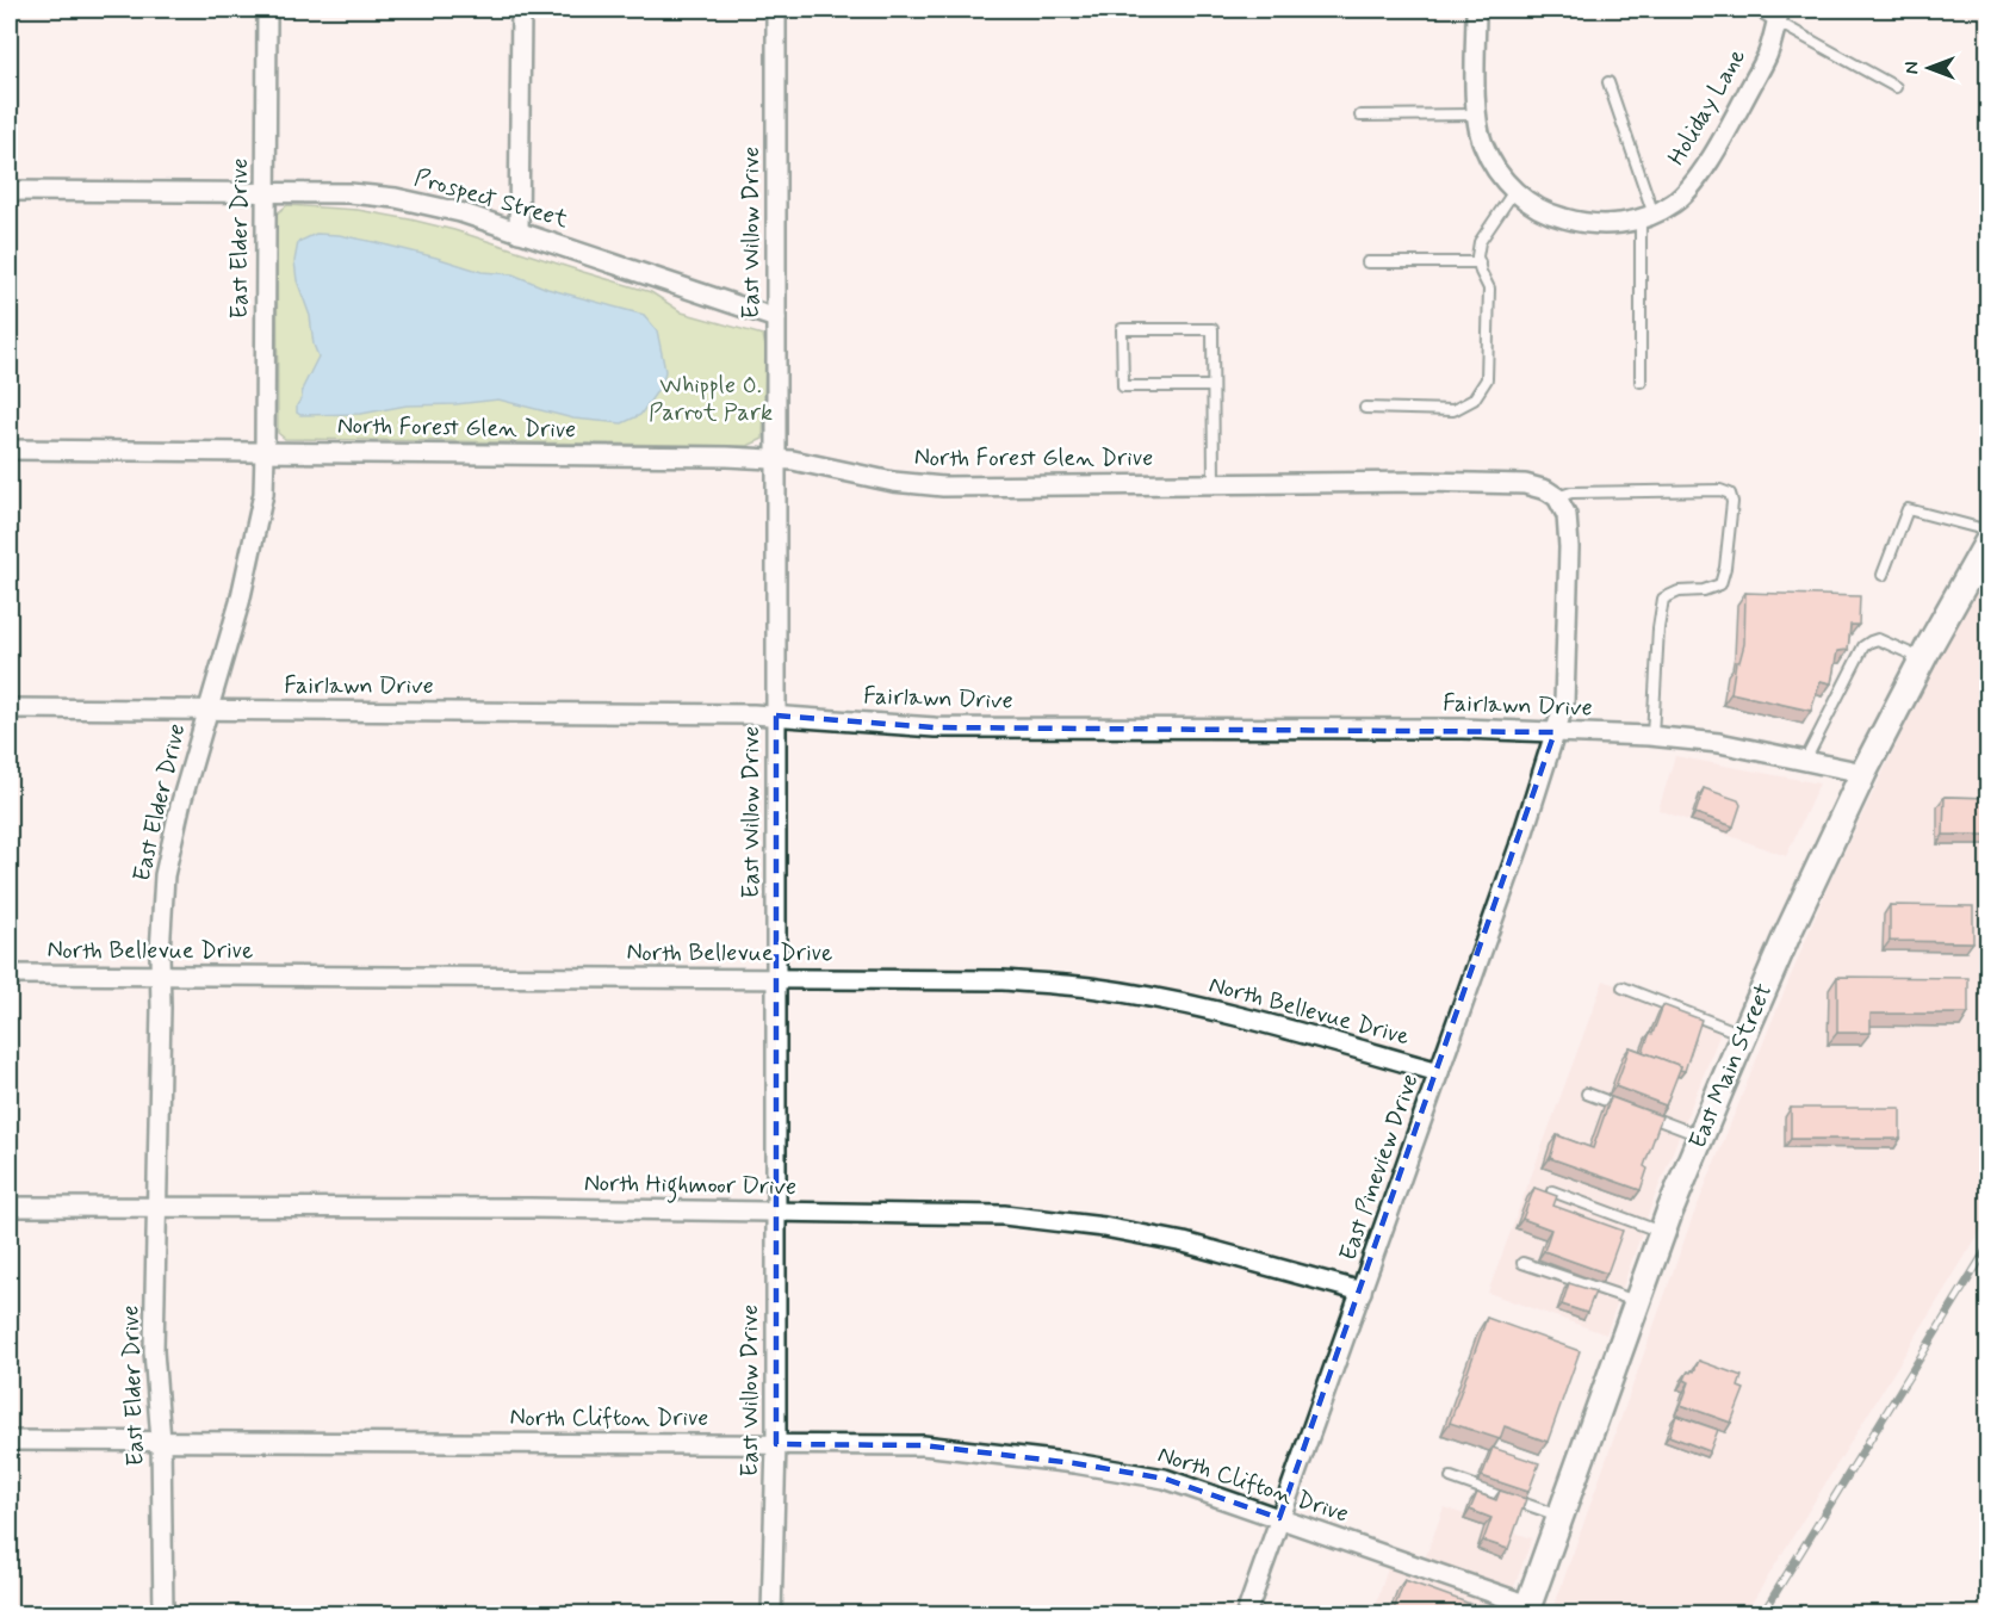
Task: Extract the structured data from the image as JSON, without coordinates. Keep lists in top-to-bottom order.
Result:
{
  "streets": {
    "main road": ["East Main Street"],
    "street": [
      "Holiday Lane",
      "Prospect Street",
      "East Willow Drive",
      "East Elder Drive",
      "North Forest Glen Drive",
      "Fairlawn Drive",
      "North Bellevue Drive",
      "East Pineview Drive",
      "North Highmoor Drive",
      "North Clifton Drive"
    ]
  },
  "crossings": [
    ["Prospect Street", "East Willow Drive"],
    ["Prospect Street", "East Elder Drive"],
    ["East Willow Drive", "North Forest Glen Drive"],
    ["East Willow Drive", "Fairlawn Drive"],
    ["East Willow Drive", "North Bellevue Drive"],
    ["East Willow Drive", "North Highmoor Drive"],
    ["East Willow Drive", "North Clifton Drive"],
    ["East Elder Drive", "North Forest Glen Drive"],
    ["East Elder Drive", "Fairlawn Drive"],
    ["East Elder Drive", "North Bellevue Drive"],
    ["East Elder Drive", "North Highmoor Drive"],
    ["East Elder Drive", "North Clifton Drive"],
    ["North Forest Glen Drive", "East Pineview Drive"],
    ["Fairlawn Drive", "East Main Street"],
    ["Fairlawn Drive", "East Pineview Drive"],
    ["North Bellevue Drive", "East Pineview Drive"],
    ["East Main Street", "North Clifton Drive"],
    ["East Pineview Drive", "North Highmoor Drive"],
    ["East Pineview Drive", "North Clifton Drive"]
  ],
  "parks": ["Whipple O. Parrot Park"],
  "north": "left"
}
